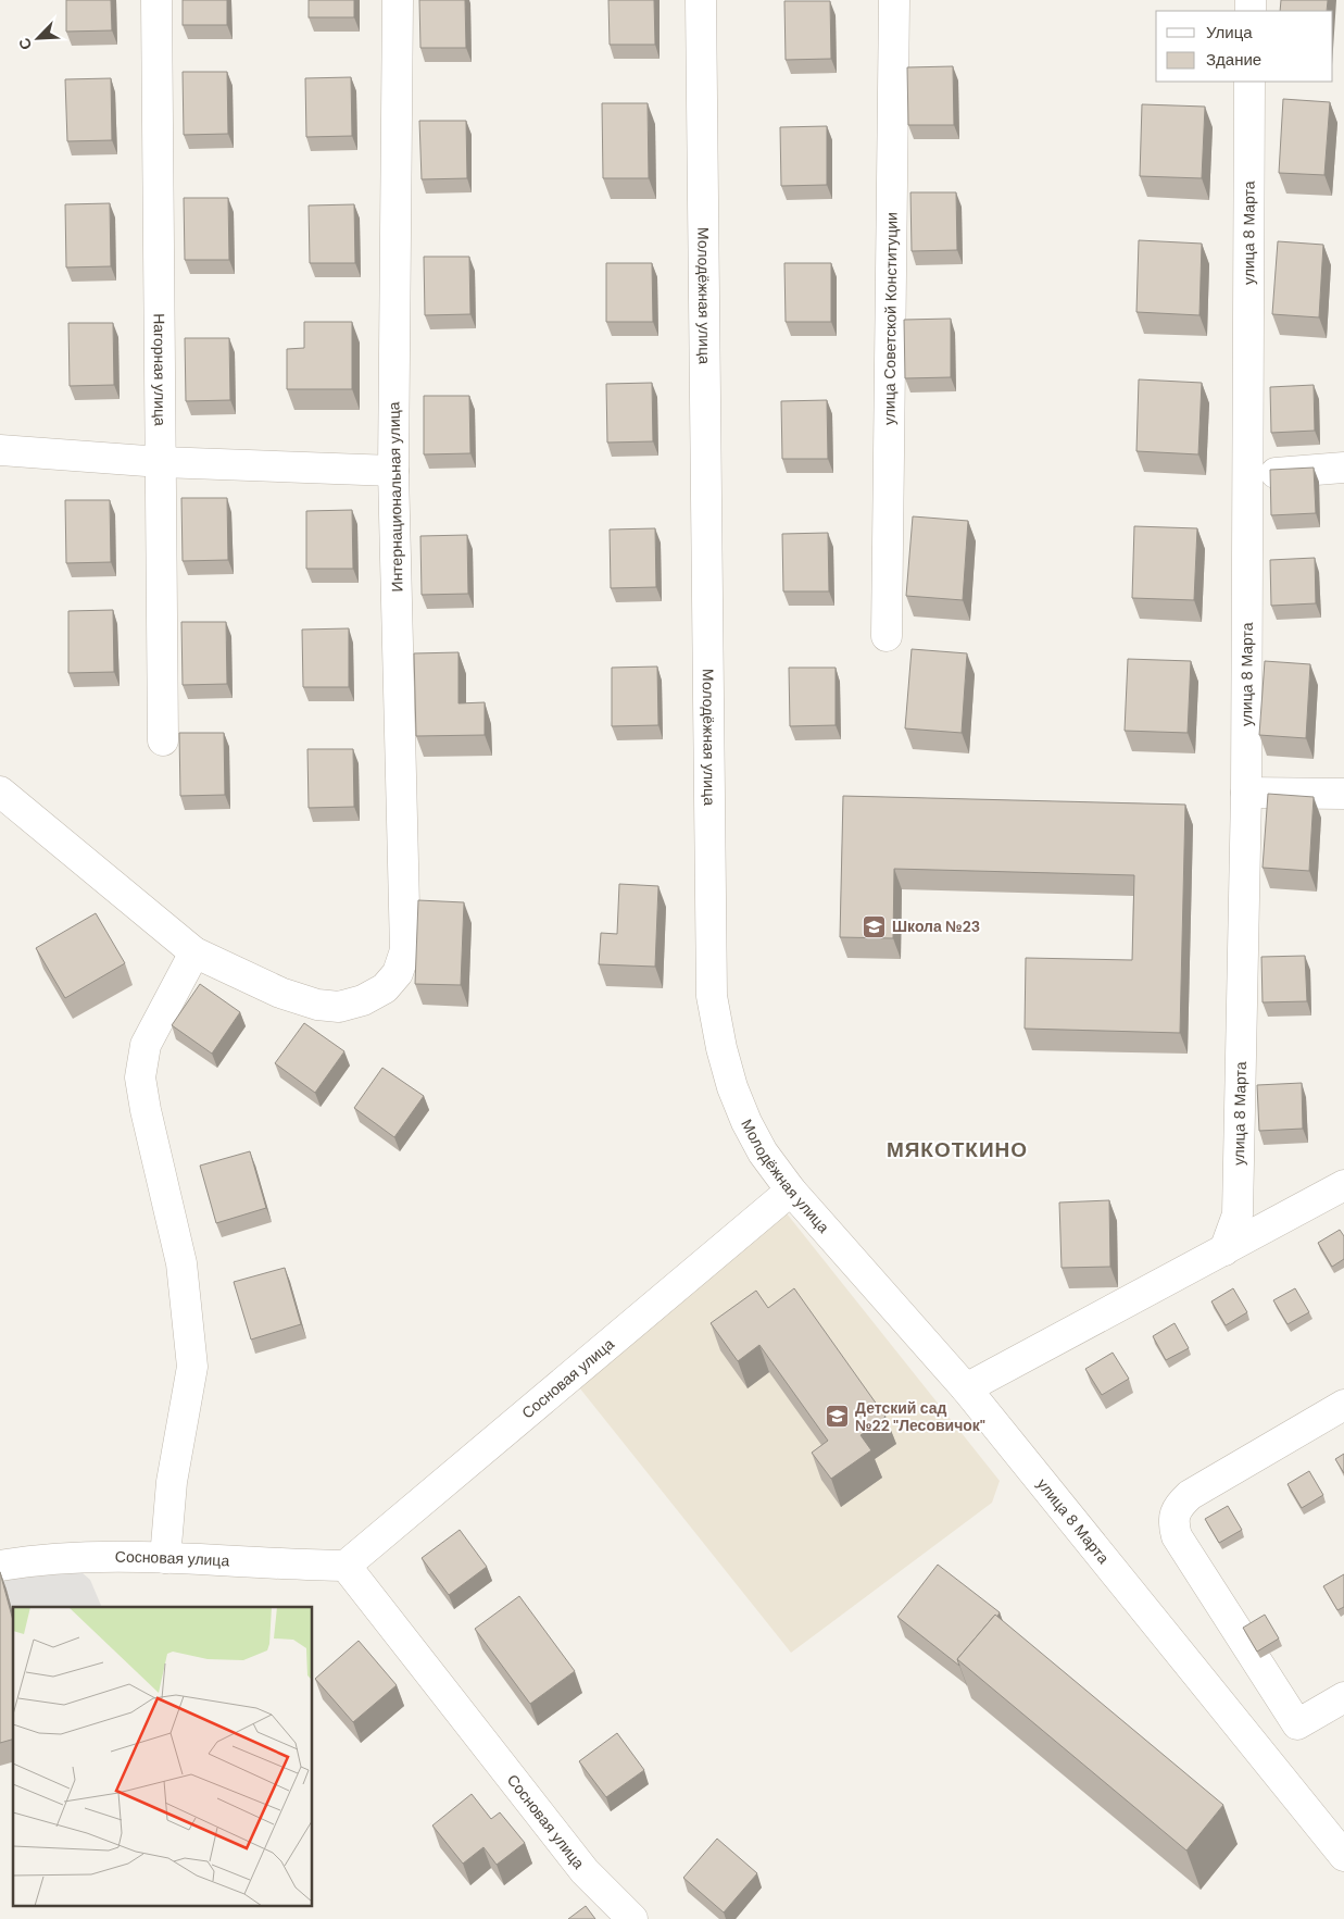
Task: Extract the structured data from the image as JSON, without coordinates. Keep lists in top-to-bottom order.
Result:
{
  "streets": {
    "street": [
      "улица 8 Марта",
      "Молодёжная улица",
      "улица Советской Конституции",
      "Нагорная улица",
      "Интернациональная улица",
      "Сосновая улица"
    ]
  },
  "crossings": [
    ["улица 8 Марта", "Молодёжная улица"],
    ["Молодёжная улица", "Сосновая улица"]
  ],
  "districts": ["МЯКОТКИНО"],
  "places": {
    "school or university": ["Школа №23", "Детский сад №22 \"Лесовичок\""]
  },
  "legend": ["Улица", "Здание"],
  "north": "bottom left"
}
